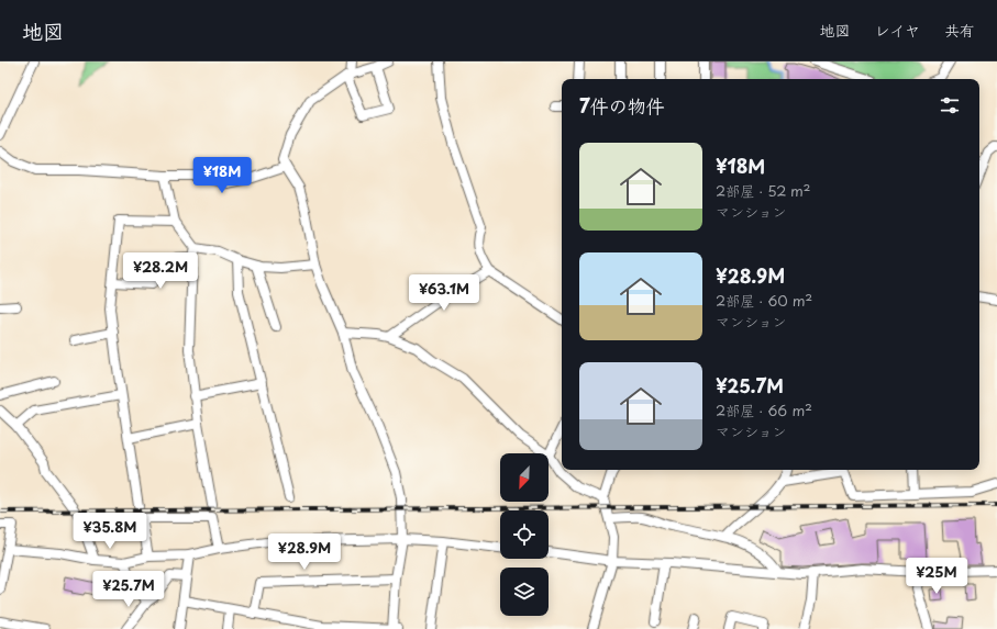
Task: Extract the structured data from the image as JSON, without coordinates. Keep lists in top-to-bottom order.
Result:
{
  "north": "bottom left",
  "page": {
    "header": "地図",
    "nav": ["地図", "レイヤ", "共有"],
    "heading": "7件の物件",
    "list": [
      {
        "name": "¥18M",
        "note": "2部屋 · 52 m² · マンション"
      },
      {
        "name": "¥28.9M",
        "note": "2部屋 · 60 m² · マンション"
      },
      {
        "name": "¥25.7M",
        "note": "2部屋 · 66 m² · マンション"
      }
    ],
    "price": [
      "¥18M",
      "¥28.2M",
      "¥63.1M",
      "¥35.8M",
      "¥28.9M",
      "¥25M",
      "¥25.7M"
    ]
  }
}
